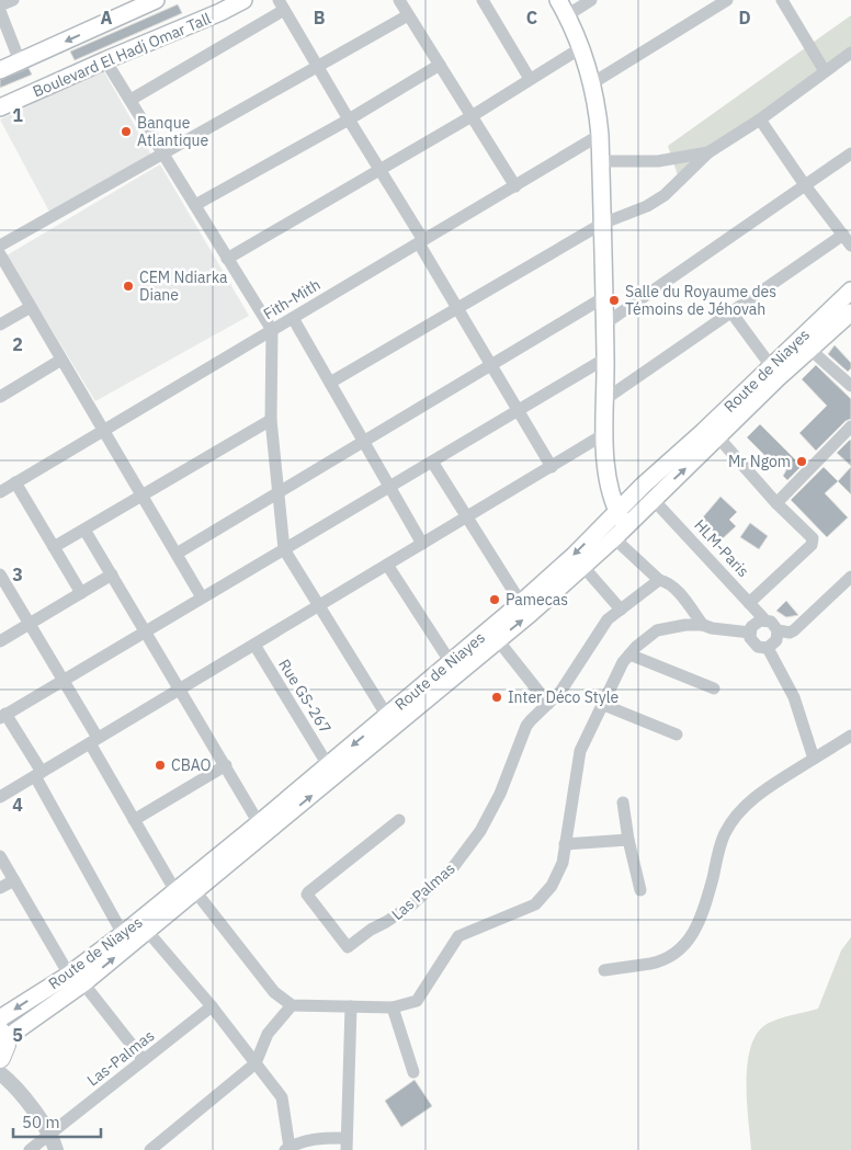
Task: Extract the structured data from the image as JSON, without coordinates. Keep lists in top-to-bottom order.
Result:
{
  "streets": {
    "main road": ["Boulevard El Hadj Omar Tall", "Route de Niayes"],
    "street": [
      "Fith-Mith",
      "HLM-Paris",
      "Rue GS-267",
      "Las Palmas",
      "Las-Palmas"
    ]
  },
  "crossings": [
    ["Route de Niayes", "HLM-Paris"],
    ["Route de Niayes", "Rue GS-267"]
  ],
  "places": [
    "Banque Atlantique",
    "CEM Ndiarka Diane",
    "Salle du Royaume des Témoins de Jéhovah",
    "Mr Ngom",
    "Pamecas",
    "Inter Déco Style",
    "CBAO"
  ],
  "scale_bar": "50 m",
  "grid": {
    "columns": [
      "A",
      "B",
      "C",
      "D"
    ],
    "rows": [
      "1",
      "2",
      "3",
      "4",
      "5"
    ]
  }
}
